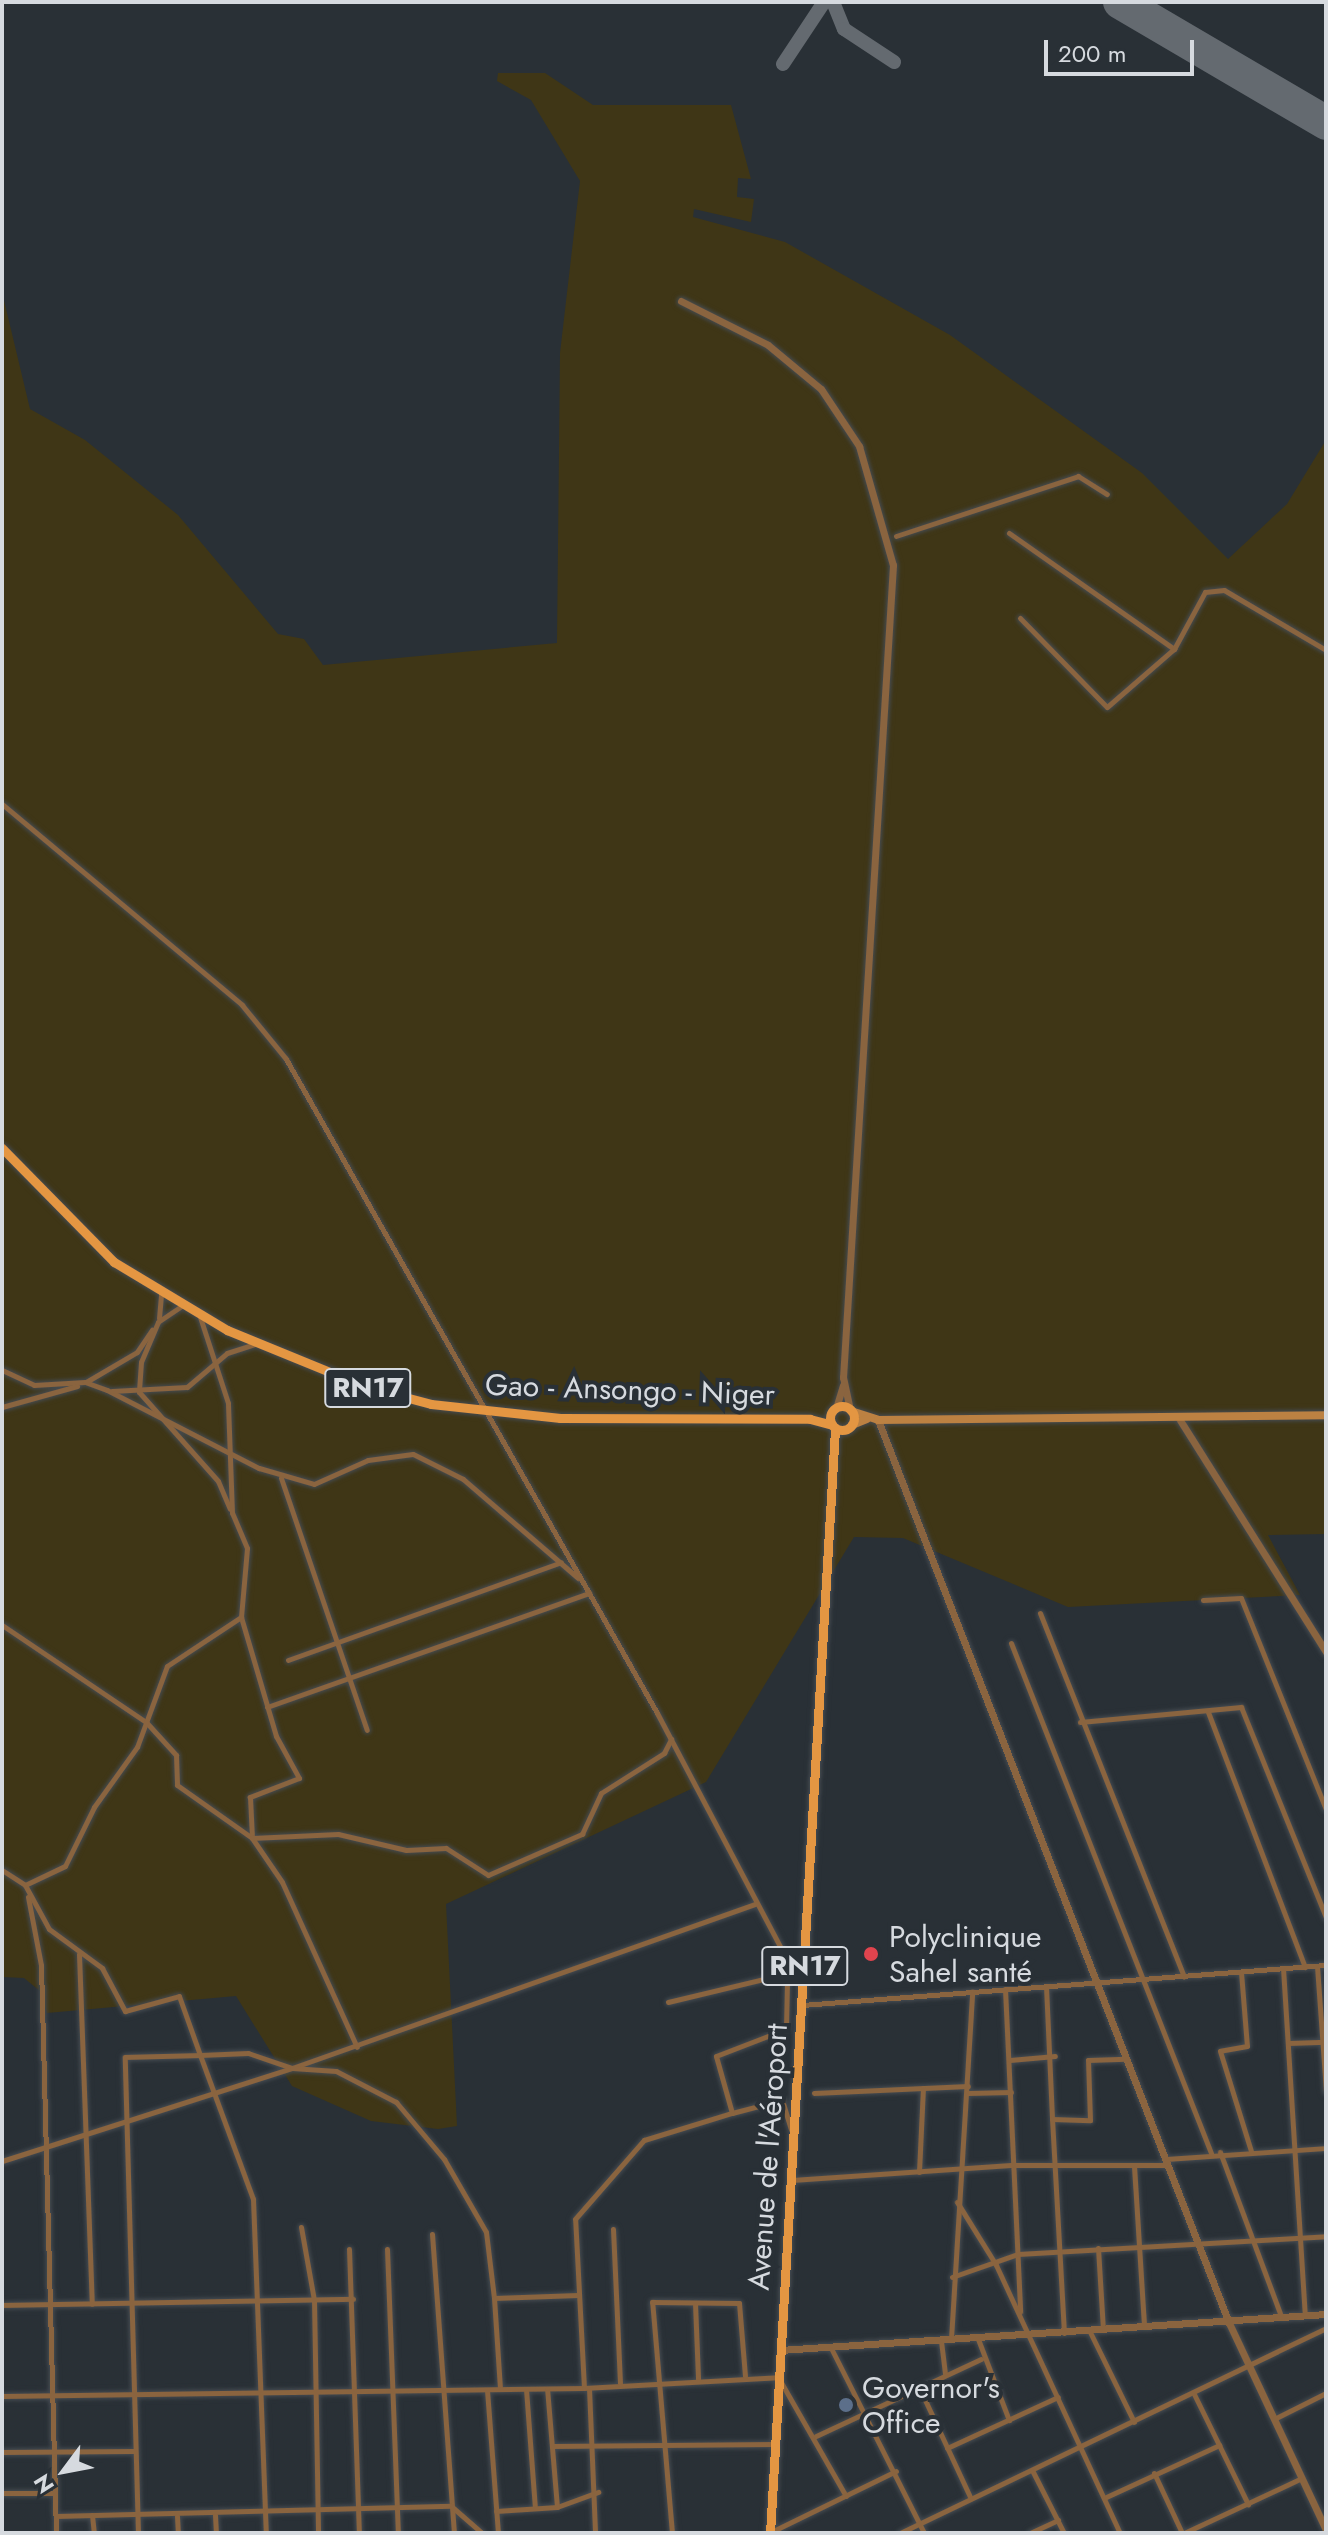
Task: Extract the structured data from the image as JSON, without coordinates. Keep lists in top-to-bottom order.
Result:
{
  "streets": {
    "main road": ["RN17", "Gao - Ansongo - Niger", "Avenue de l'Aéroport"]
  },
  "crossings": [
    ["RN17", "Gao - Ansongo - Niger"],
    ["RN17", "Avenue de l'Aéroport"]
  ],
  "places": ["Polyclinique Sahel santé", "Governor's Office"],
  "scale_bar": "200 m",
  "north": "bottom left"
}
